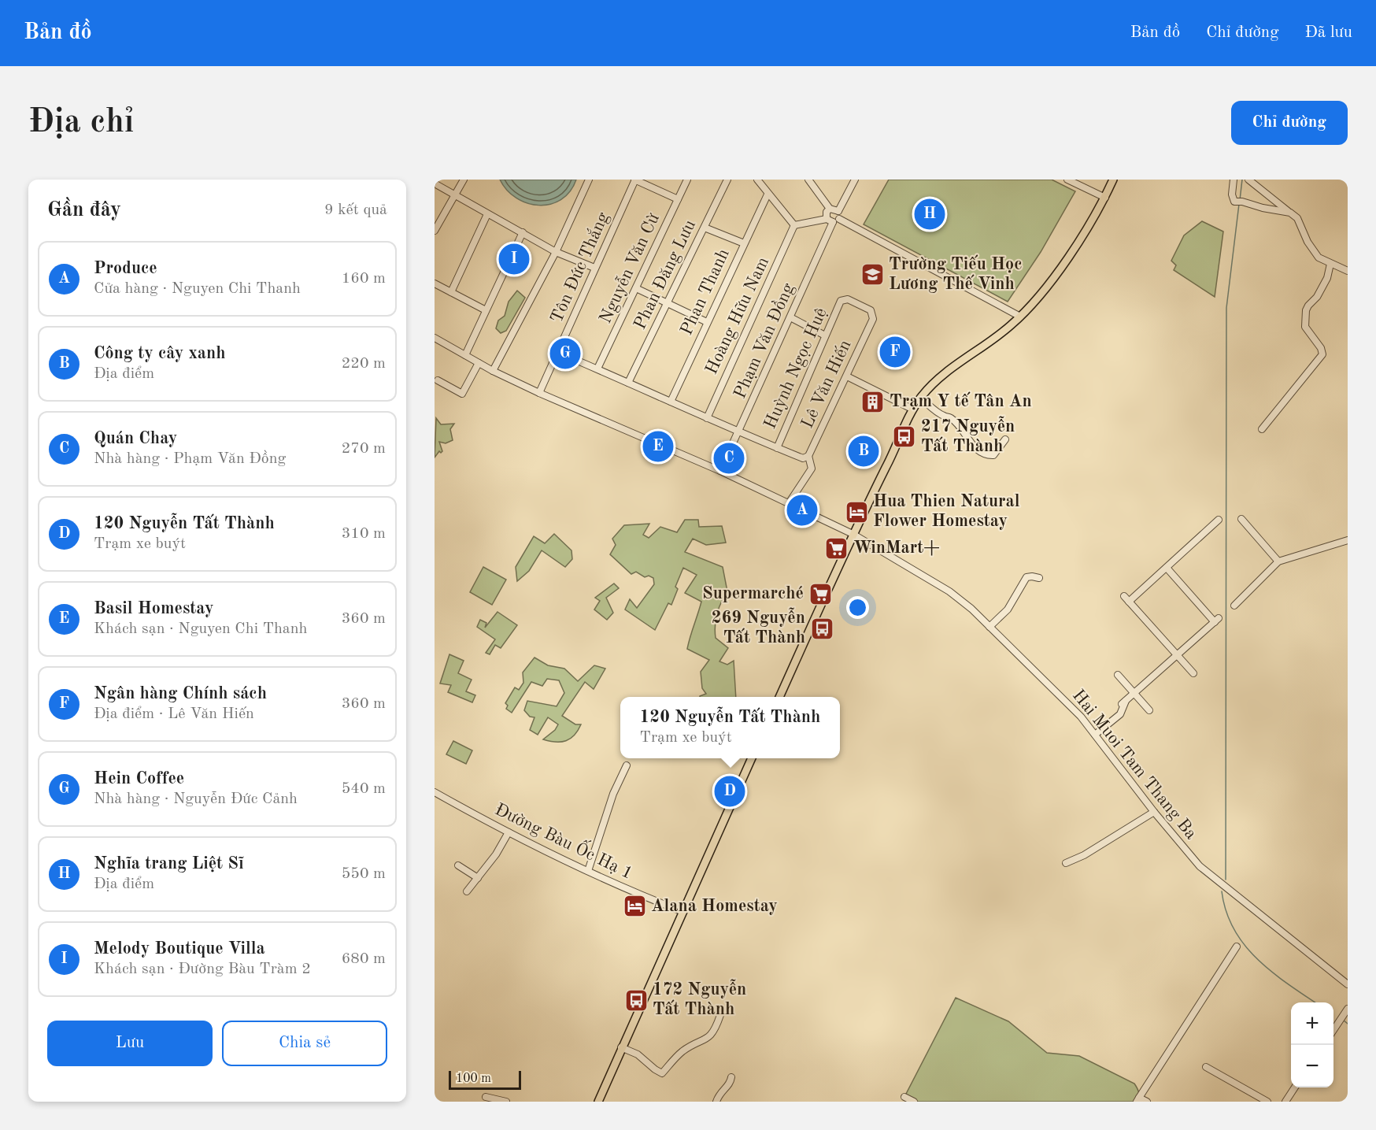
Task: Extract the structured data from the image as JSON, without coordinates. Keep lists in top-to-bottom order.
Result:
{
  "streets": {
    "street": [
      "Tôn Đức Thắng",
      "Nguyễn Văn Cừ",
      "Phan Đăng Lưu",
      "Phan Thanh",
      "Hoàng Hữu Nam",
      "Phạm Văn Đồng",
      "Huỳnh Ngọc Huệ",
      "Lê Văn Hiến",
      "Hai Muoi Tam Thang Ba",
      "Đường Bàu Ốc Hạ 1"
    ]
  },
  "crossings": [
    ["Tôn Đức Thắng", "Hai Muoi Tam Thang Ba"],
    ["Phạm Văn Đồng", "Hai Muoi Tam Thang Ba"],
    ["Huỳnh Ngọc Huệ", "Lê Văn Hiến"],
    ["Lê Văn Hiến", "Hai Muoi Tam Thang Ba"]
  ],
  "places": {
    "school or university": ["Trường Tiếu Học Lương Thế Vinh"],
    "building": ["Trạm Y tế Tân An"],
    "bus stop": ["217 Nguyễn Tất Thành", "269 Nguyễn Tất Thành", "172 Nguyễn Tất Thành"],
    "hotel": ["Hua Thien Natural Flower Homestay", "Alana Homestay"],
    "supermarket": ["WinMart+", "Supermarché"]
  },
  "scale_bar": "100 m",
  "page": {
    "header": "Bản đồ",
    "nav": ["Bản đồ", "Chỉ đường", "Đã lưu"],
    "buttons": [
      "Chỉ đường",
      ["Lưu", "Chia sẻ"]
    ],
    "title": "Địa chỉ",
    "heading": ["Gần đây", "9 kết quả"],
    "pins": [
      "H",
      "I",
      "F",
      "G",
      "E",
      "B",
      "C",
      "A",
      "D"
    ],
    "list": [
      {
        "mark": "A",
        "name": "Produce",
        "note": "Cửa hàng · Nguyen Chi Thanh",
        "value": "160 m"
      },
      {
        "mark": "B",
        "name": "Công ty cây xanh",
        "note": "Địa điểm",
        "value": "220 m"
      },
      {
        "mark": "C",
        "name": "Quán Chay",
        "note": "Nhà hàng · Phạm Văn Đồng",
        "value": "270 m"
      },
      {
        "mark": "D",
        "name": "120 Nguyễn Tất Thành",
        "note": "Trạm xe buýt",
        "value": "310 m"
      },
      {
        "mark": "E",
        "name": "Basil Homestay",
        "note": "Khách sạn · Nguyen Chi Thanh",
        "value": "360 m"
      },
      {
        "mark": "F",
        "name": "Ngân hàng Chính sách",
        "note": "Địa điểm · Lê Văn Hiến",
        "value": "360 m"
      },
      {
        "mark": "G",
        "name": "Hein Coffee",
        "note": "Nhà hàng · Nguyễn Đức Cảnh",
        "value": "540 m"
      },
      {
        "mark": "H",
        "name": "Nghĩa trang Liệt Sĩ",
        "note": "Địa điểm",
        "value": "550 m"
      },
      {
        "mark": "I",
        "name": "Melody Boutique Villa",
        "note": "Khách sạn · Đường Bàu Tràm 2",
        "value": "680 m"
      }
    ],
    "popup": ["120 Nguyễn Tất Thành", "Trạm xe buýt"],
    "map_buttons": ["+", "−"],
    "scale": "100 m"
  }
}
